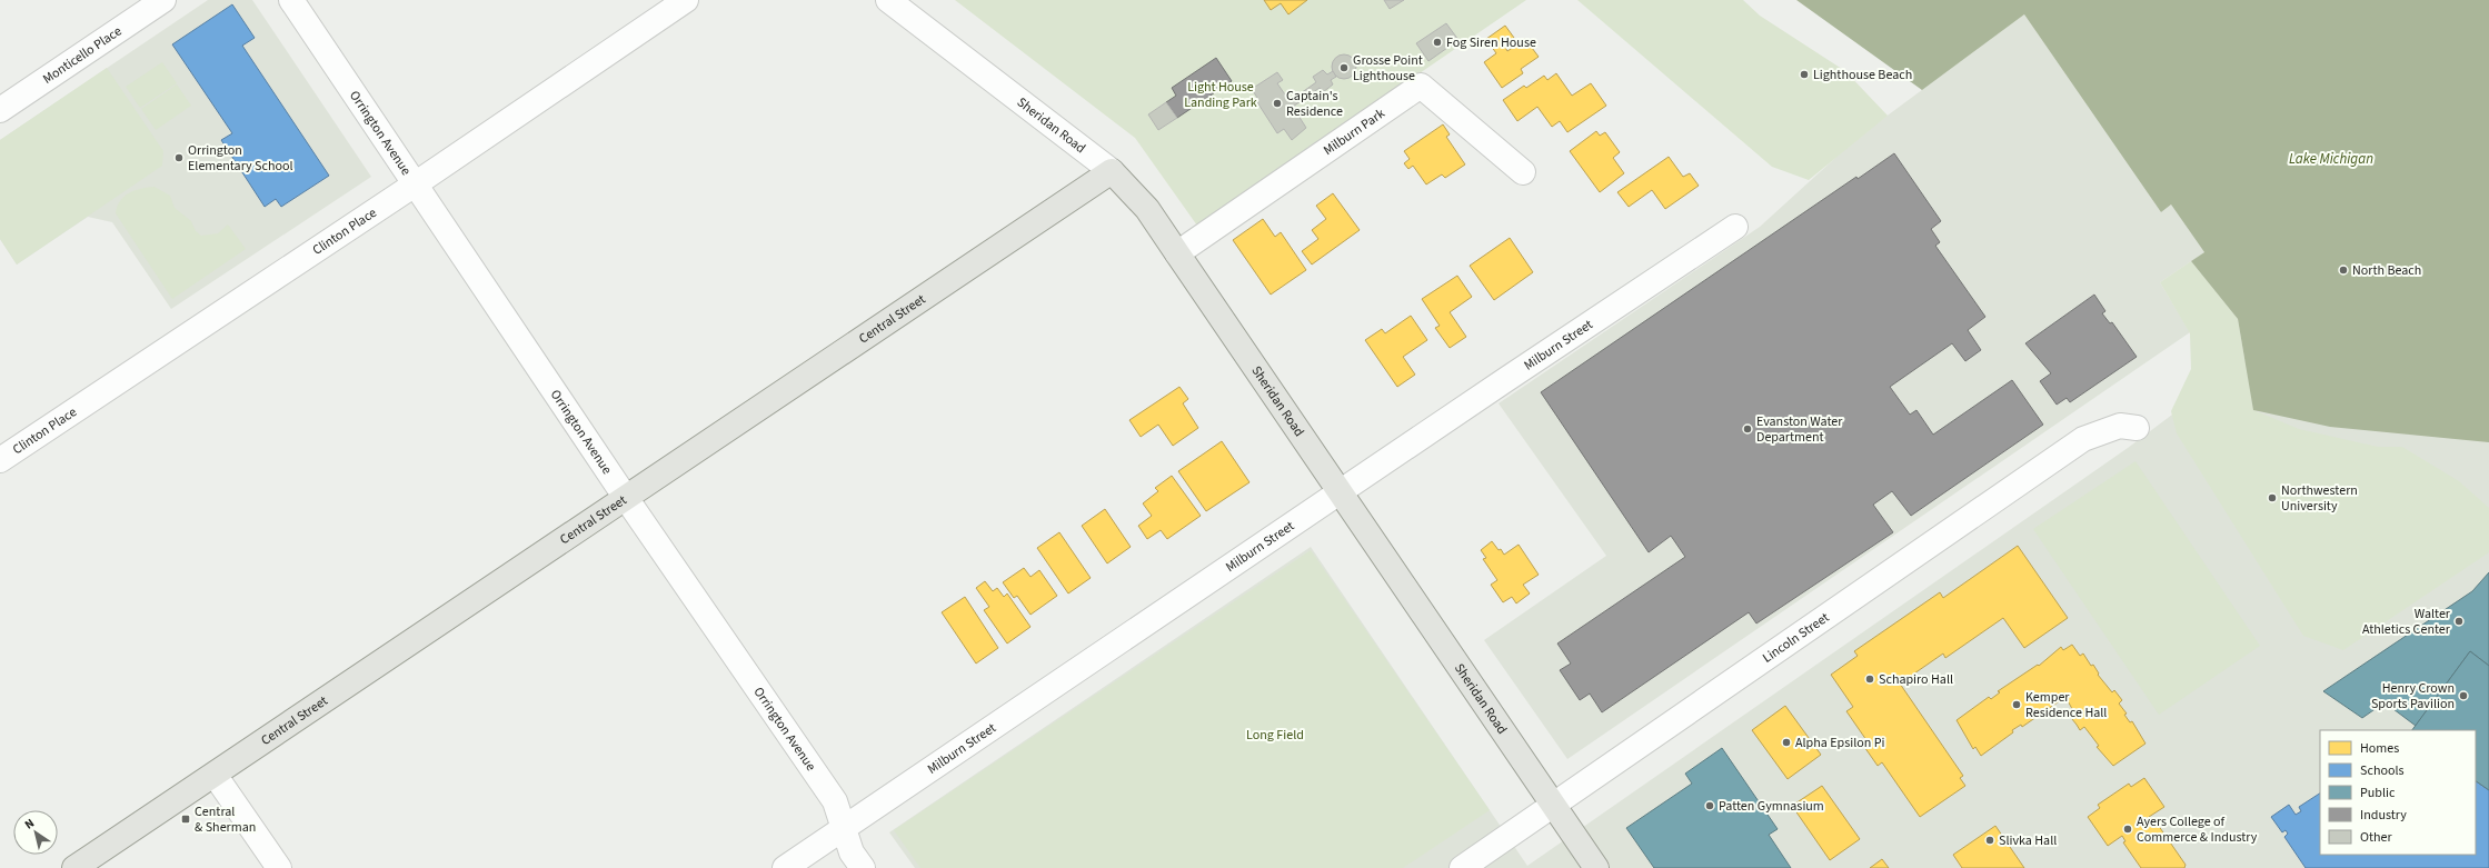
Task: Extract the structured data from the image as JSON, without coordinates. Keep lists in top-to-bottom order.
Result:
{
  "streets": {
    "main road": ["Sheridan Road", "Central Street"],
    "street": [
      "Monticello Place",
      "Milburn Park",
      "Orrington Avenue",
      "Clinton Place",
      "Milburn Street",
      "Lincoln Street"
    ]
  },
  "crossings": [
    ["Sheridan Road", "Milburn Park"],
    ["Sheridan Road", "Central Street"],
    ["Sheridan Road", "Milburn Street"],
    ["Sheridan Road", "Lincoln Street"],
    ["Orrington Avenue", "Clinton Place"],
    ["Orrington Avenue", "Central Street"],
    ["Orrington Avenue", "Milburn Street"]
  ],
  "water": ["Lake Michigan"],
  "parks": ["Light House Landing Park", "Long Field"],
  "places": {
    "other": [
      "Fog Siren House",
      "Grosse Point Lighthouse",
      "Lighthouse Beach",
      "Captain's Residence",
      "Orrington Elementary School",
      "North Beach",
      "Evanston Water Department",
      "Northwestern University",
      "Walter Athletics Center",
      "Schapiro Hall",
      "Henry Crown Sports Pavilion",
      "Kemper Residence Hall",
      "Alpha Epsilon Pi",
      "Patten Gymnasium",
      "Ayers College of Commerce & Industry",
      "Slivka Hall"
    ],
    "transit": ["Central & Sherman"]
  },
  "legend": [
    "Homes",
    "Schools",
    "Public",
    "Industry",
    "Other"
  ],
  "north": "top left"
}
